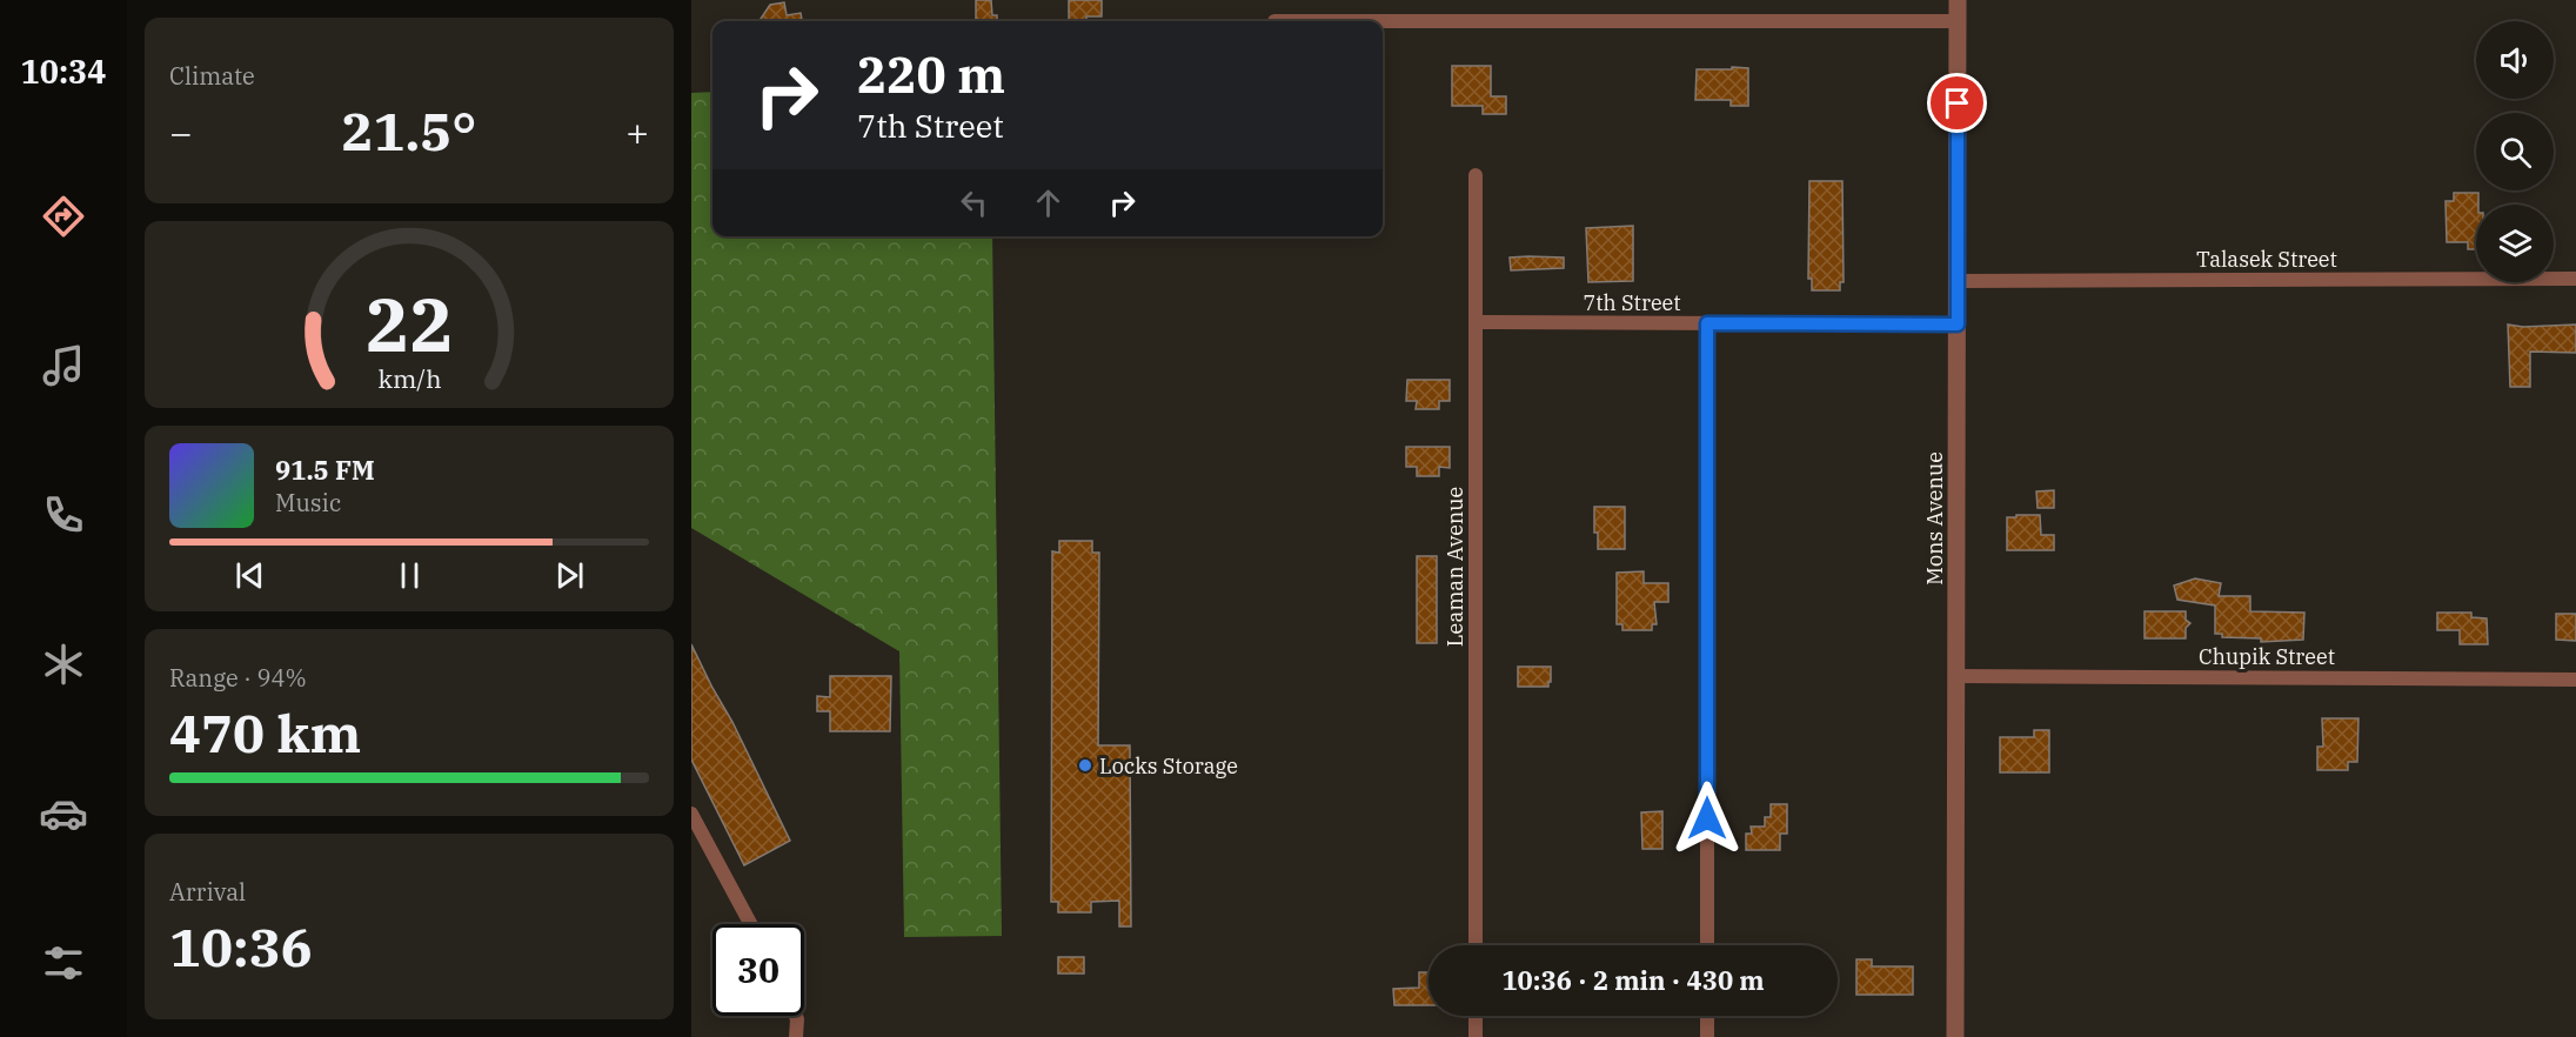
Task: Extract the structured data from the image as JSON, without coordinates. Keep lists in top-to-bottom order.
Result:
{
  "streets": {
    "street": [
      "Talasek Street",
      "7th Street",
      "Mons Avenue",
      "Leaman Avenue",
      "Chupik Street"
    ]
  },
  "crossings": [
    ["Talasek Street", "Mons Avenue"],
    ["7th Street", "Mons Avenue"],
    ["7th Street", "Leaman Avenue"],
    ["Mons Avenue", "Chupik Street"]
  ],
  "places": ["Locks Storage"],
  "page": {
    "tabs": "10:34",
    "tile": [
      "Climate",
      ["Range · 94%", "470 km"],
      ["Arrival", "10:36"]
    ],
    "turn": ["220 m", "7th Street"],
    "heat": ["−", "21.5°", "+"],
    "song": ["91.5 FM", "Music"],
    "limit": "30",
    "trip": "10:36 · 2 min · 430 m",
    "gauge": ["22", "km/h"]
  }
}
